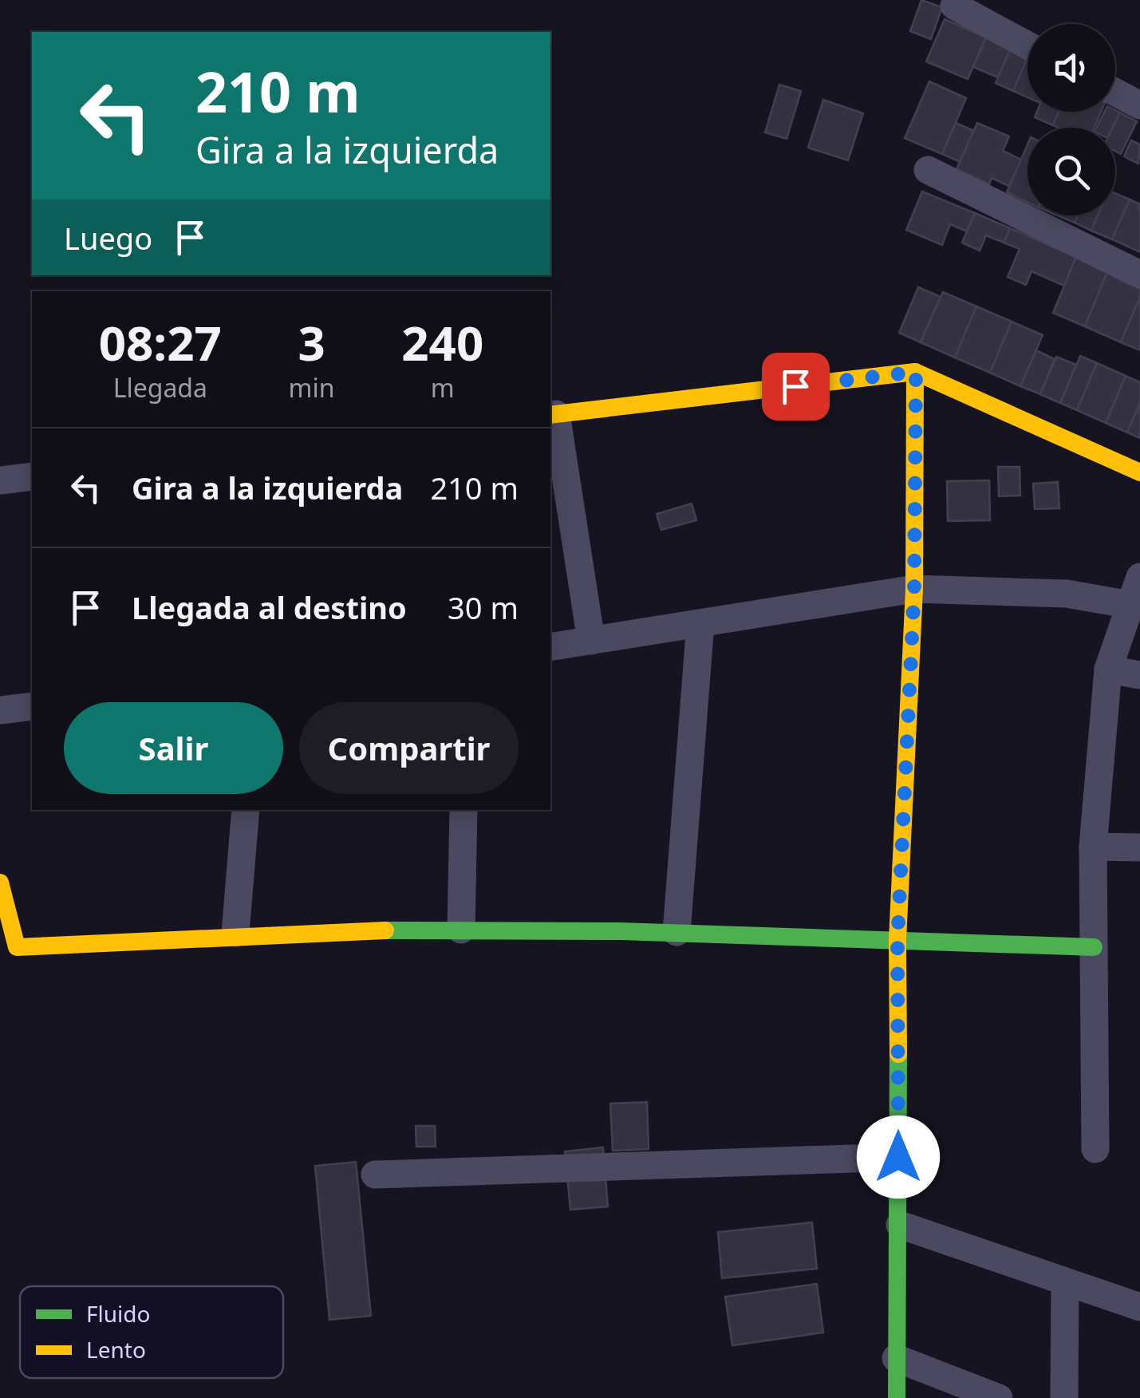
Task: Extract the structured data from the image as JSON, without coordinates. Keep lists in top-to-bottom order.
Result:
{
  "legend": ["Fluido", "Lento"],
  "page": {
    "turn": ["210 m", "Gira a la izquierda"],
    "then": "Luego",
    "eta": [
      "08:27",
      "Llegada",
      "3",
      "min",
      "240",
      "m"
    ],
    "list": [
      {
        "name": "Gira a la izquierda",
        "value": "210 m"
      },
      {
        "name": "Llegada al destino",
        "value": "30 m"
      }
    ],
    "buttons": ["Salir", "Compartir"]
  }
}
